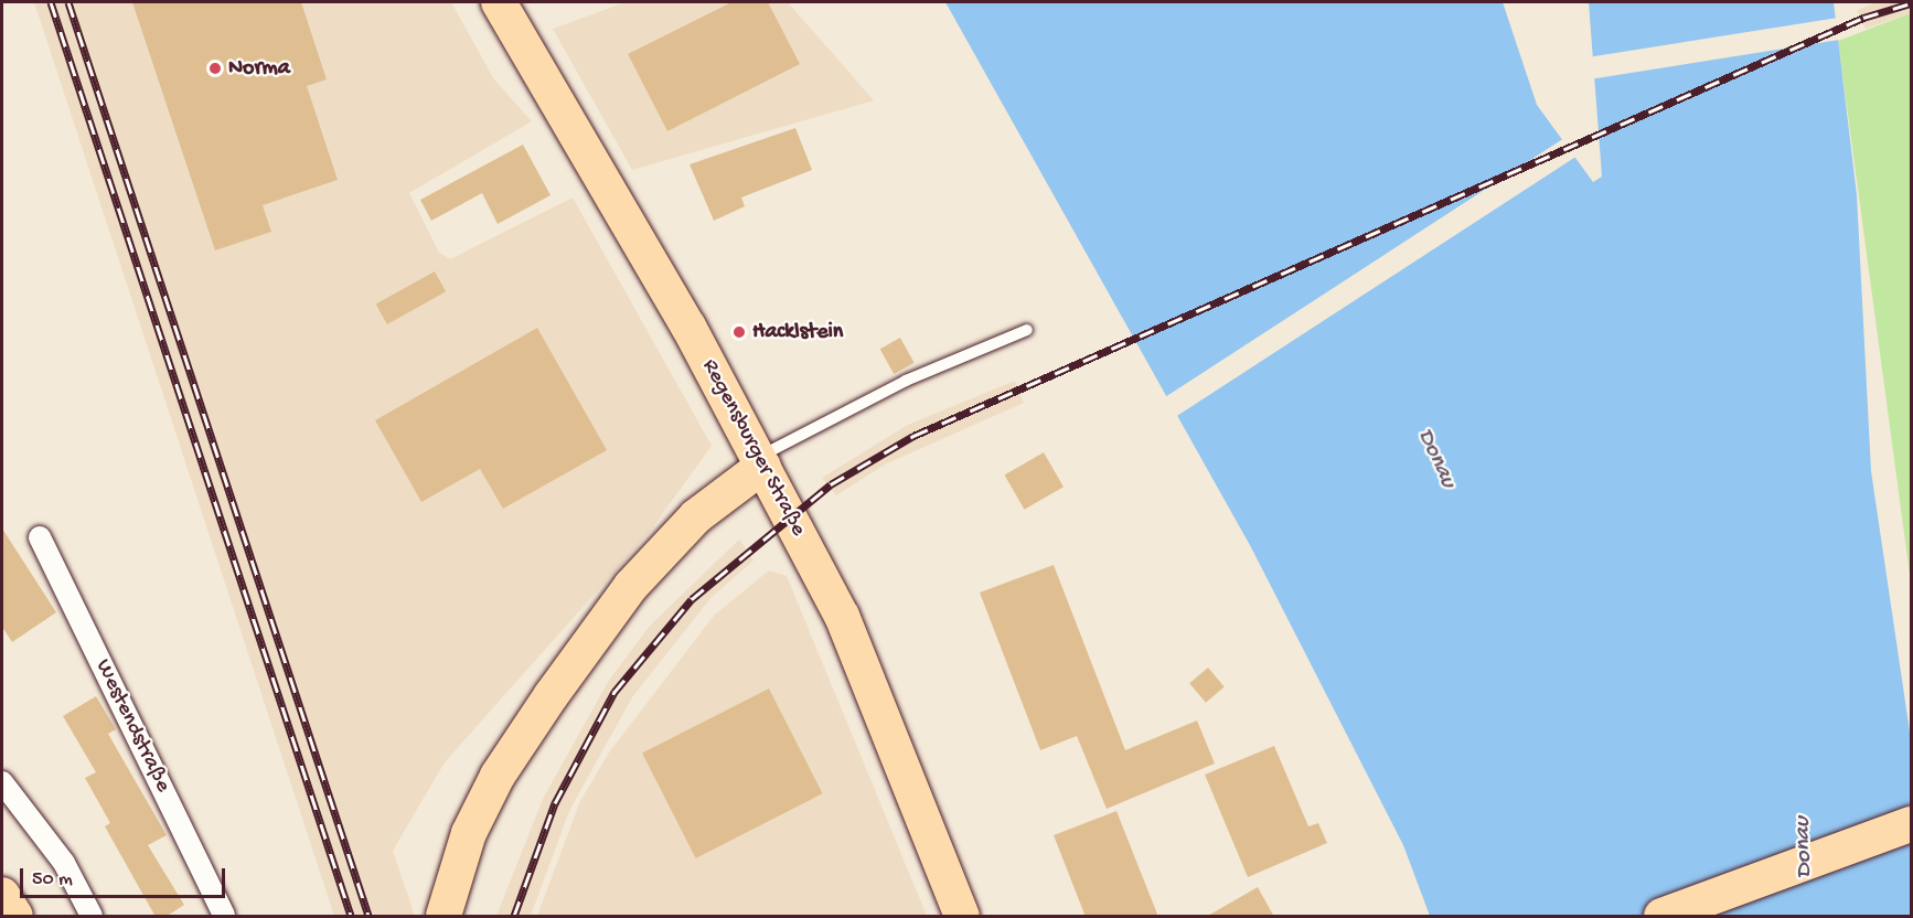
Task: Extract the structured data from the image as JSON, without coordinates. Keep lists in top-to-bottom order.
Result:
{
  "streets": {
    "main road": ["Regensburger Straße"],
    "street": ["Westendstraße"]
  },
  "water": ["Donau"],
  "places": ["Norma", "Hacklstein"],
  "scale_bar": "50 m"
}
